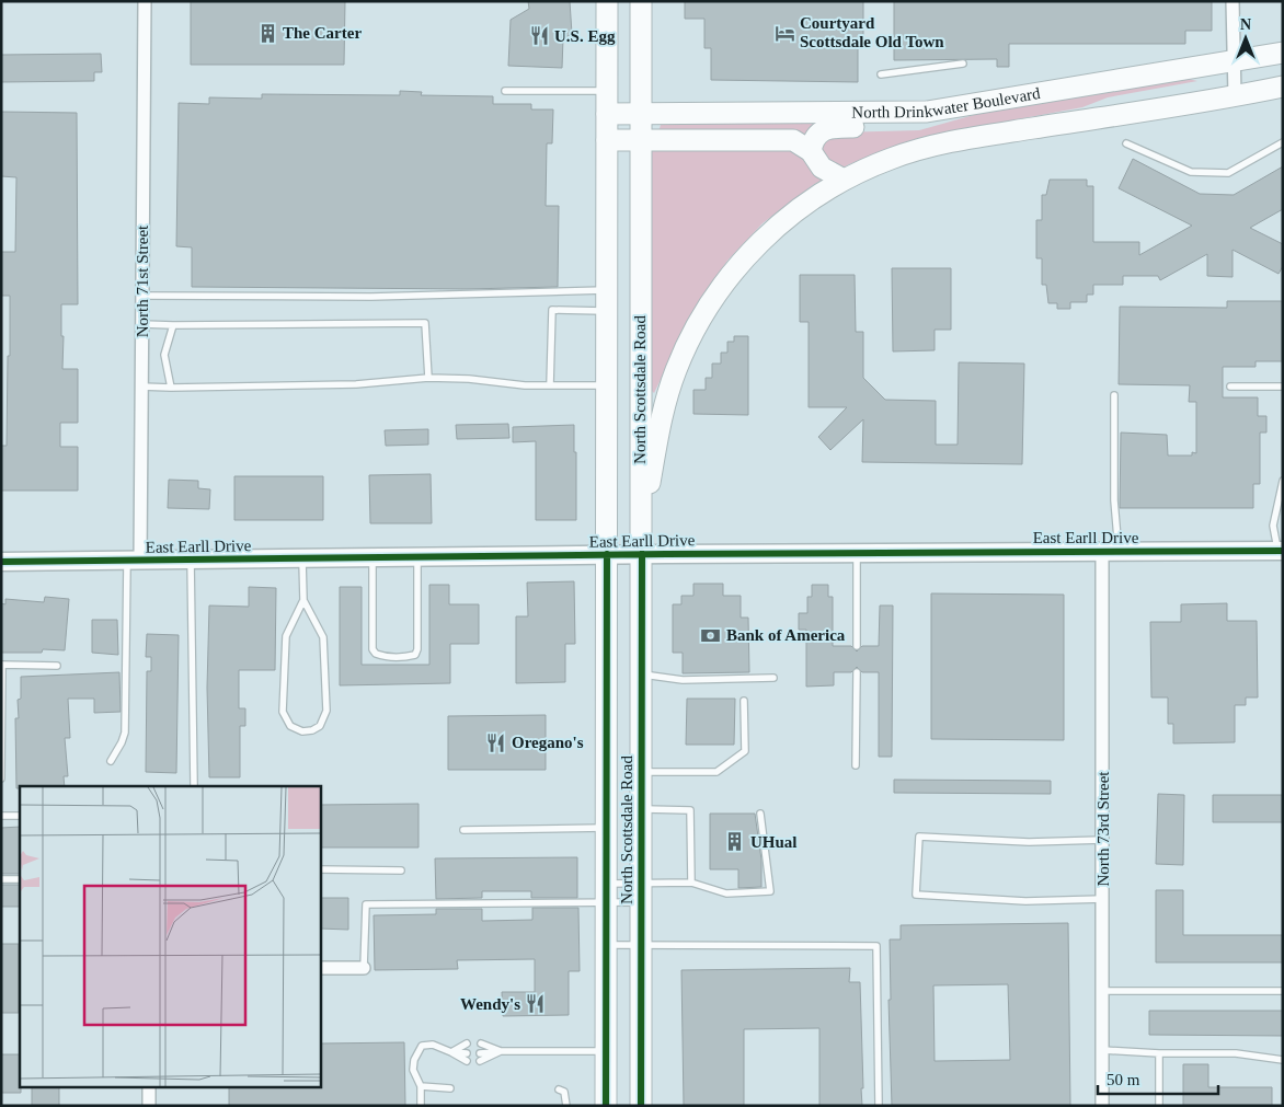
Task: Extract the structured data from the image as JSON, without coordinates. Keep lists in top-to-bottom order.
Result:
{
  "streets": {
    "main road": ["North Drinkwater Boulevard", "North Scottsdale Road"],
    "street": ["North 71st Street", "East Earll Drive", "North 73rd Street"]
  },
  "crossings": [
    ["North Drinkwater Boulevard", "North Scottsdale Road"],
    ["North 71st Street", "East Earll Drive"],
    ["North Scottsdale Road", "East Earll Drive"],
    ["East Earll Drive", "North 73rd Street"]
  ],
  "places": {
    "building": ["The Carter", "UHual"],
    "hotel": ["Courtyard Scottsdale Old Town"],
    "restaurant": ["U.S. Egg", "Oregano's", "Wendy's"],
    "bank": ["Bank of America"]
  },
  "scale_bar": "50 m",
  "north": "top"
}
